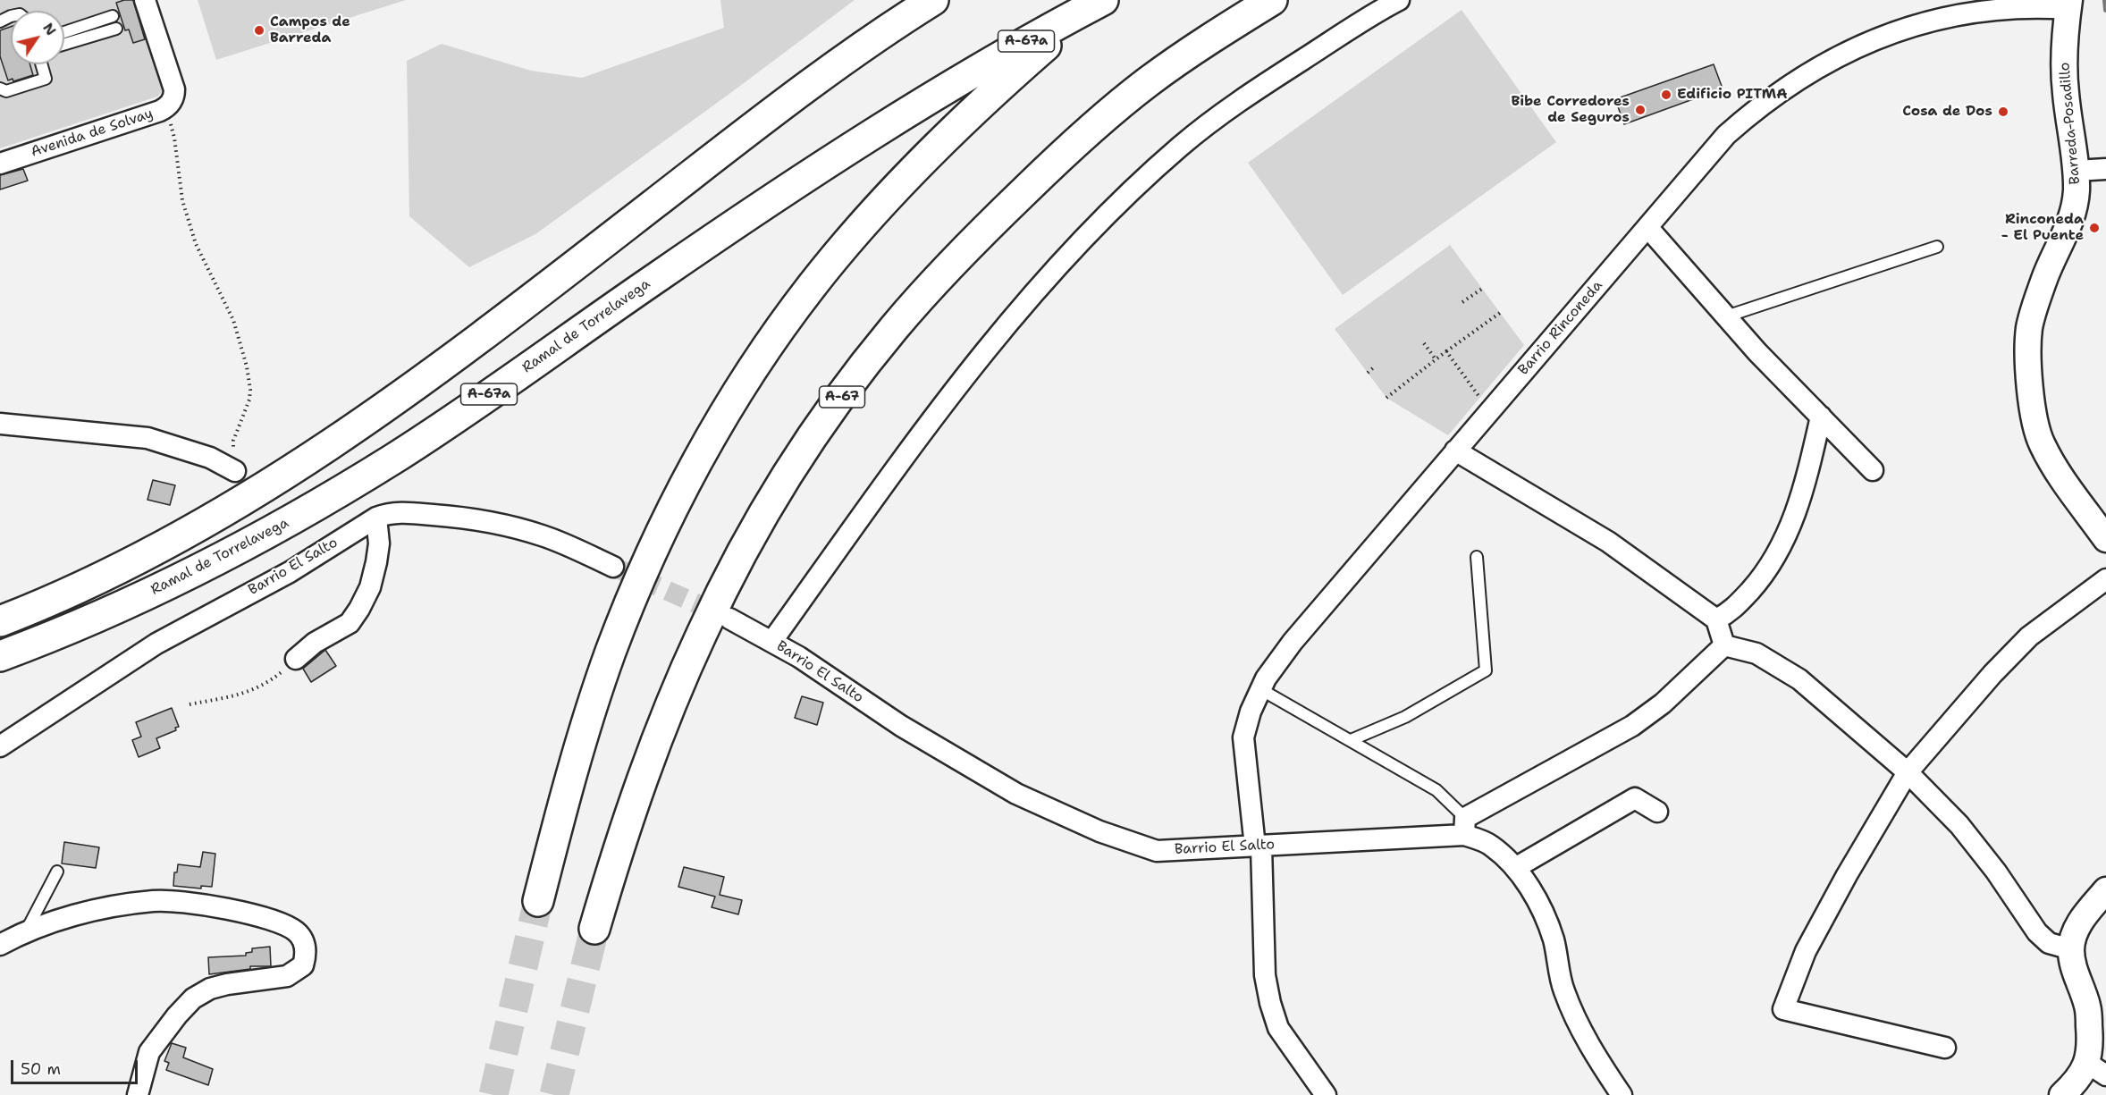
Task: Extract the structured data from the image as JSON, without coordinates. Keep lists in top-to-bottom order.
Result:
{
  "streets": {
    "highway": ["A-67a", "Ramal de Torrelavega", "A-67"],
    "street": [
      "Barreda-Posadillo",
      "Avenida de Solvay",
      "Barrio Rinconeda",
      "Barrio El Salto"
    ]
  },
  "crossings": [
    ["Barreda-Posadillo", "Barrio Rinconeda"],
    ["Barrio Rinconeda", "Barrio El Salto"]
  ],
  "places": [
    "Campos de Barreda",
    "Edificio PITMA",
    "Bibe Corredores de Seguros",
    "Cosa de Dos",
    "Rinconeda - El Puente"
  ],
  "scale_bar": "50 m",
  "north": "top right"
}
